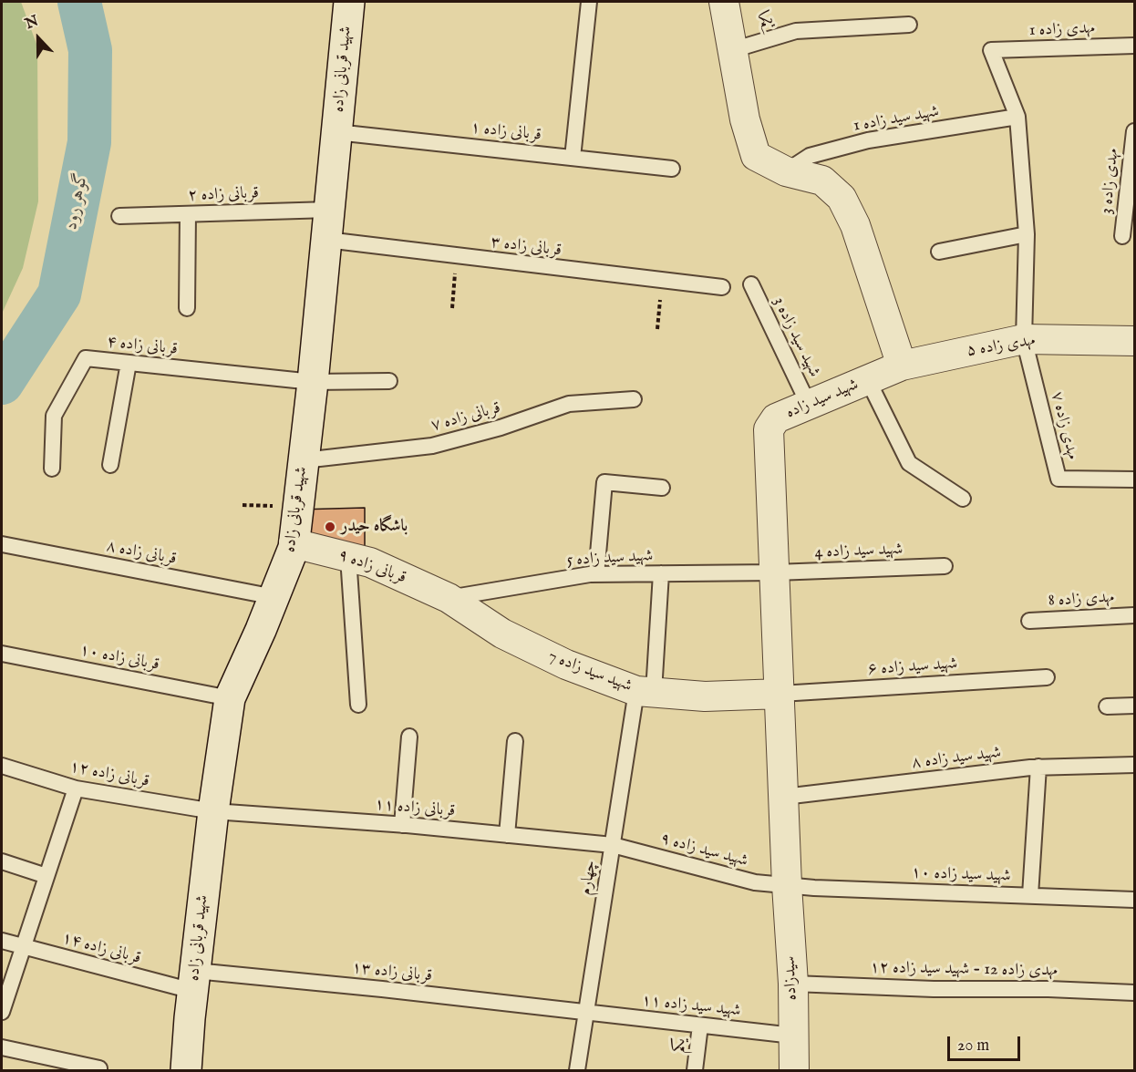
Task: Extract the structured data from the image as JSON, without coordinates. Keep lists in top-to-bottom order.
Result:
{
  "streets": {
    "street": [
      "شهید قربانی زاده",
      "مهدی زاده ۵",
      "شهید سید زاده",
      "قربانی زاده ۹",
      "شهید سید زاده 7",
      "سیدزاده"
    ],
    "lane": [
      "یکم",
      "مهدی زاده 1",
      "شهید سید زاده 1",
      "قربانی زاده ۱",
      "مهدی زاده 3",
      "قربانی زاده ۲",
      "قربانی زاده ۳",
      "شهید سید زاده 3",
      "قربانی زاده ۴",
      "قربانی زاده ۷",
      "مهدی زاده ۷",
      "شهید سید زاده 4",
      "قربانی زاده ۸",
      "شهید سید زاده 5",
      "مهدی زاده 8",
      "قربانی زاده ۱۰",
      "شهید سید زاده ۶",
      "شهید سید زاده ۸",
      "قربانی زاده ۱۲",
      "قربانی زاده ۱۱",
      "شهید سید زاده ۹",
      "شهید سید زاده ۱۰",
      "چهارم",
      "قربانی زاده ۱۴",
      "مهدی زاده 12 - شهید سید زاده ۱۲",
      "قربانی زاده ۱۳",
      "شهید سید زاده ۱۱"
    ]
  },
  "crossings": [
    ["یکم", "شهید سید زاده ۱۱"],
    ["مهدی زاده 1", "شهید سید زاده 1"],
    ["شهید قربانی زاده", "قربانی زاده ۱"],
    ["شهید قربانی زاده", "قربانی زاده ۲"],
    ["شهید قربانی زاده", "قربانی زاده ۳"],
    ["شهید قربانی زاده", "قربانی زاده ۴"],
    ["شهید قربانی زاده", "قربانی زاده ۷"],
    ["شهید قربانی زاده", "قربانی زاده ۸"],
    ["شهید قربانی زاده", "قربانی زاده ۹"],
    ["شهید قربانی زاده", "قربانی زاده ۱۰"],
    ["شهید قربانی زاده", "قربانی زاده ۱۲"],
    ["شهید قربانی زاده", "قربانی زاده ۱۱"],
    ["شهید قربانی زاده", "قربانی زاده ۱۴"],
    ["شهید قربانی زاده", "قربانی زاده ۱۳"],
    ["شهید سید زاده 3", "شهید سید زاده"],
    ["مهدی زاده ۵", "شهید سید زاده"],
    ["مهدی زاده ۵", "مهدی زاده ۷"],
    ["شهید سید زاده", "شهید سید زاده 4"],
    ["شهید سید زاده", "شهید سید زاده 5"],
    ["شهید سید زاده", "شهید سید زاده ۶"],
    ["شهید سید زاده", "شهید سید زاده 7"],
    ["شهید سید زاده", "شهید سید زاده ۸"],
    ["شهید سید زاده", "شهید سید زاده ۹"],
    ["شهید سید زاده", "شهید سید زاده ۱۰"],
    ["شهید سید زاده", "سیدزاده"],
    ["شهید سید زاده 4", "شهید سید زاده 5"],
    ["شهید سید زاده 5", "قربانی زاده ۹"],
    ["شهید سید زاده 5", "شهید سید زاده 7"],
    ["شهید سید زاده 5", "چهارم"],
    ["قربانی زاده ۹", "شهید سید زاده 7"],
    ["شهید سید زاده ۶", "شهید سید زاده 7"],
    ["شهید سید زاده 7", "چهارم"],
    ["قربانی زاده ۱۲", "قربانی زاده ۱۱"],
    ["قربانی زاده ۱۱", "شهید سید زاده ۹"],
    ["قربانی زاده ۱۱", "چهارم"],
    ["شهید سید زاده ۹", "شهید سید زاده ۱۰"],
    ["شهید سید زاده ۹", "چهارم"],
    ["شهید سید زاده ۹", "سیدزاده"],
    ["شهید سید زاده ۱۰", "سیدزاده"],
    ["چهارم", "قربانی زاده ۱۳"],
    ["چهارم", "شهید سید زاده ۱۱"],
    ["قربانی زاده ۱۴", "قربانی زاده ۱۳"],
    ["مهدی زاده 12 - شهید سید زاده ۱۲", "سیدزاده"],
    ["قربانی زاده ۱۳", "شهید سید زاده ۱۱"],
    ["سیدزاده", "شهید سید زاده ۱۱"]
  ],
  "water": ["گوهر رود"],
  "places": ["باشگاه حیدر"],
  "scale_bar": "20 m",
  "north": "top"
}
